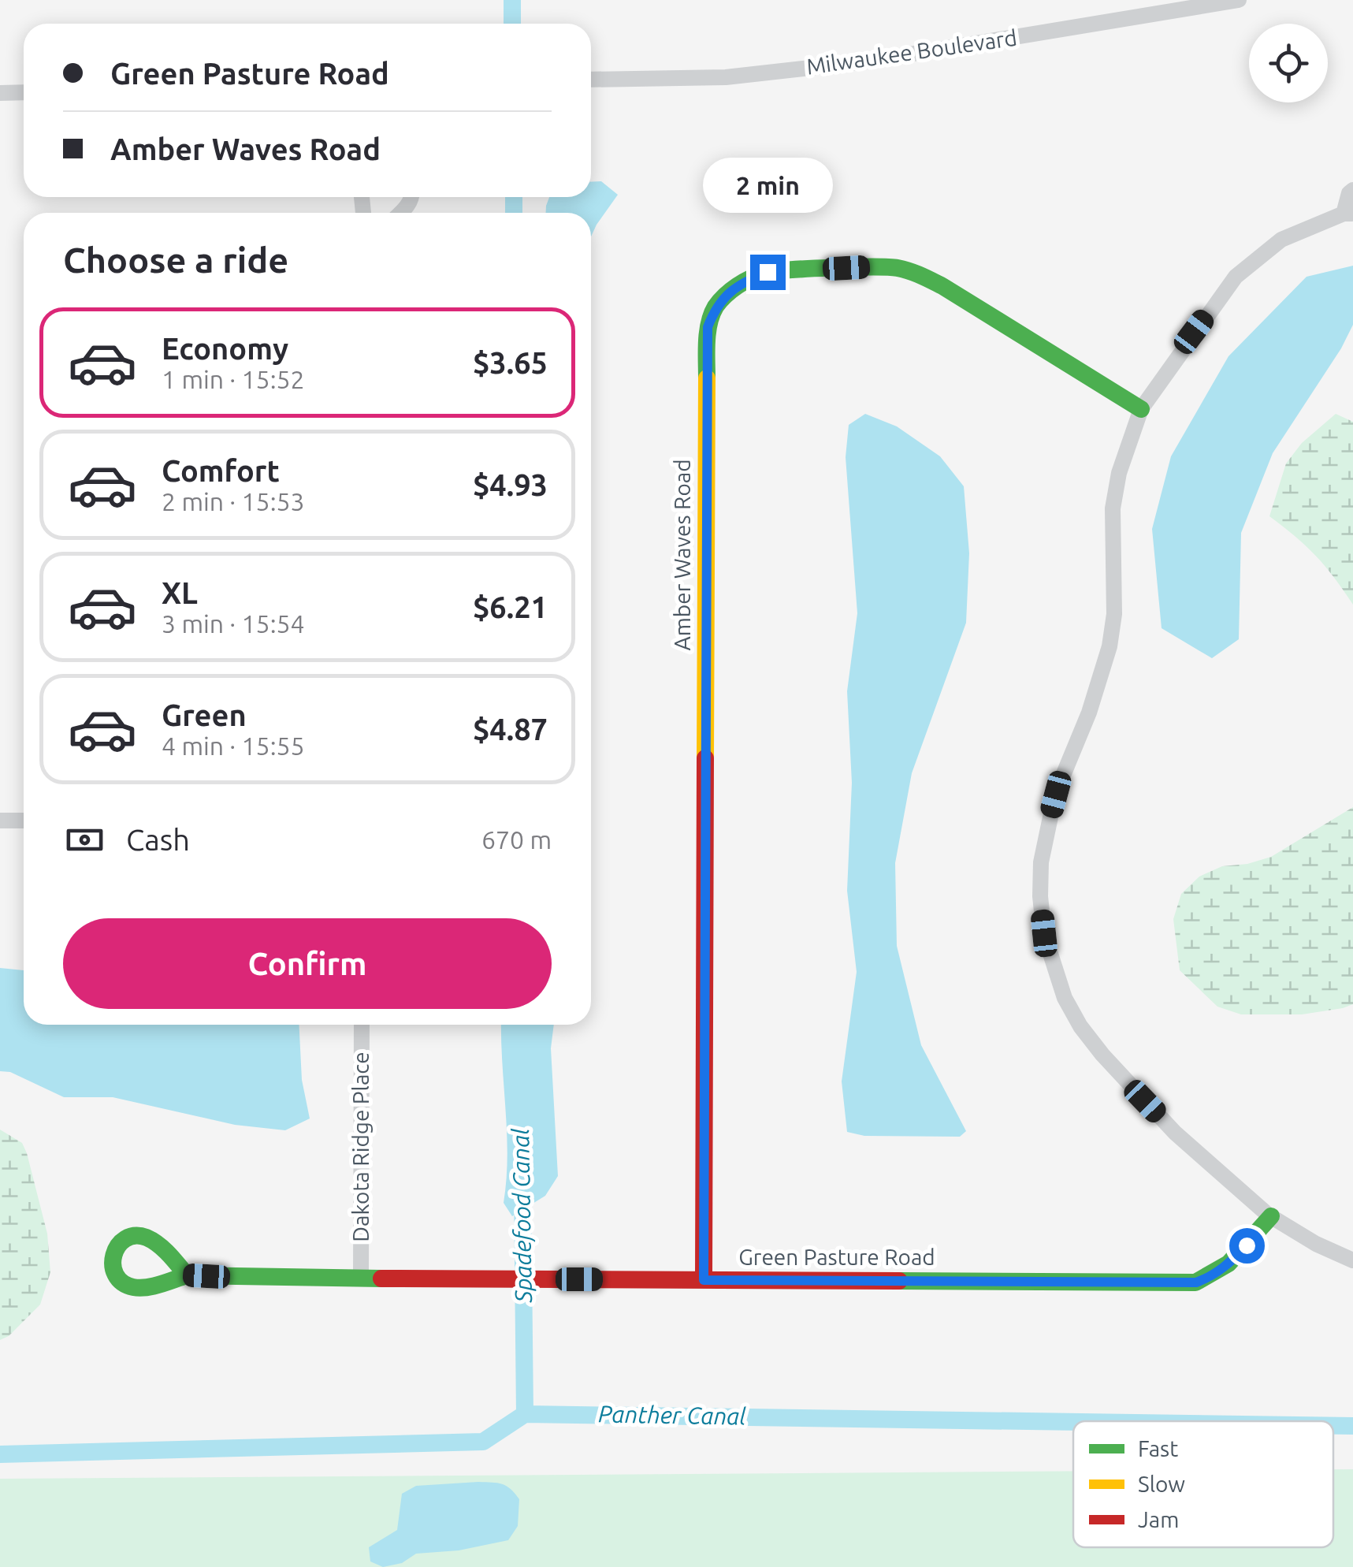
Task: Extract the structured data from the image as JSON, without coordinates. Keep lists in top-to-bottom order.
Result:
{
  "streets": {
    "street": [
      "Milwaukee Boulevard",
      "Amber Waves Road",
      "Dakota Ridge Place",
      "Green Pasture Road"
    ]
  },
  "crossings": [
    ["Amber Waves Road", "Green Pasture Road"],
    ["Dakota Ridge Place", "Green Pasture Road"]
  ],
  "water": ["Spadefood Canal", "Panther Canal"],
  "legend": ["Fast", "Slow", "Jam"],
  "page": {
    "banner": ["Green Pasture Road", "Amber Waves Road"],
    "bubble": "2 min",
    "heading": "Choose a ride",
    "list": [
      {
        "name": "Economy",
        "note": "1 min · 15:52",
        "value": "$3.65"
      },
      {
        "name": "Comfort",
        "note": "2 min · 15:53",
        "value": "$4.93"
      },
      {
        "name": "XL",
        "note": "3 min · 15:54",
        "value": "$6.21"
      },
      {
        "name": "Green",
        "note": "4 min · 15:55",
        "value": "$4.87"
      }
    ],
    "pay": ["Cash", "670 m"],
    "buttons": "Confirm"
  }
}
